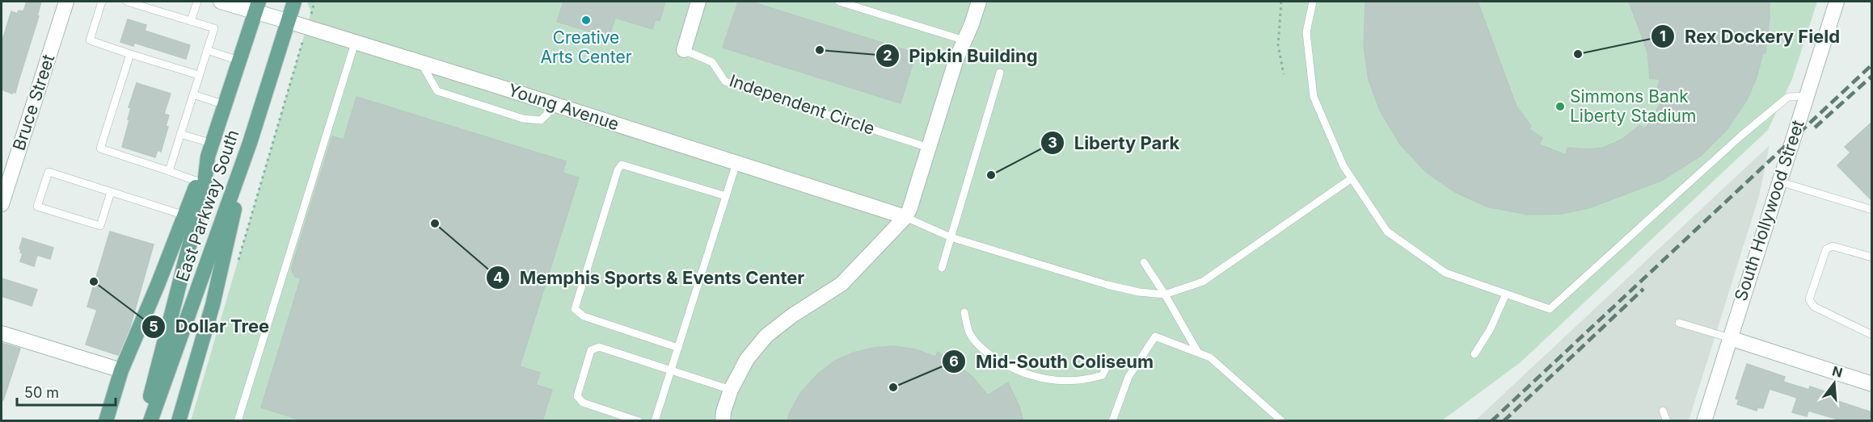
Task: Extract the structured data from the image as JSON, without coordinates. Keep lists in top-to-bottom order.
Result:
{
  "streets": {
    "main road": ["East Parkway South"],
    "street": ["Bruce Street", "Young Avenue", "South Hollywood Street"],
    "lane": ["Independent Circle"]
  },
  "crossings": [
    ["Young Avenue", "East Parkway South"]
  ],
  "places": [
    "Creative Arts Center",
    "Pipkin Building",
    "Rex Dockery Field",
    "Simmons Bank Liberty Stadium",
    "Liberty Park",
    "Memphis Sports & Events Center",
    "Dollar Tree",
    "Mid-South Coliseum"
  ],
  "scale_bar": "50 m",
  "north": "top"
}
